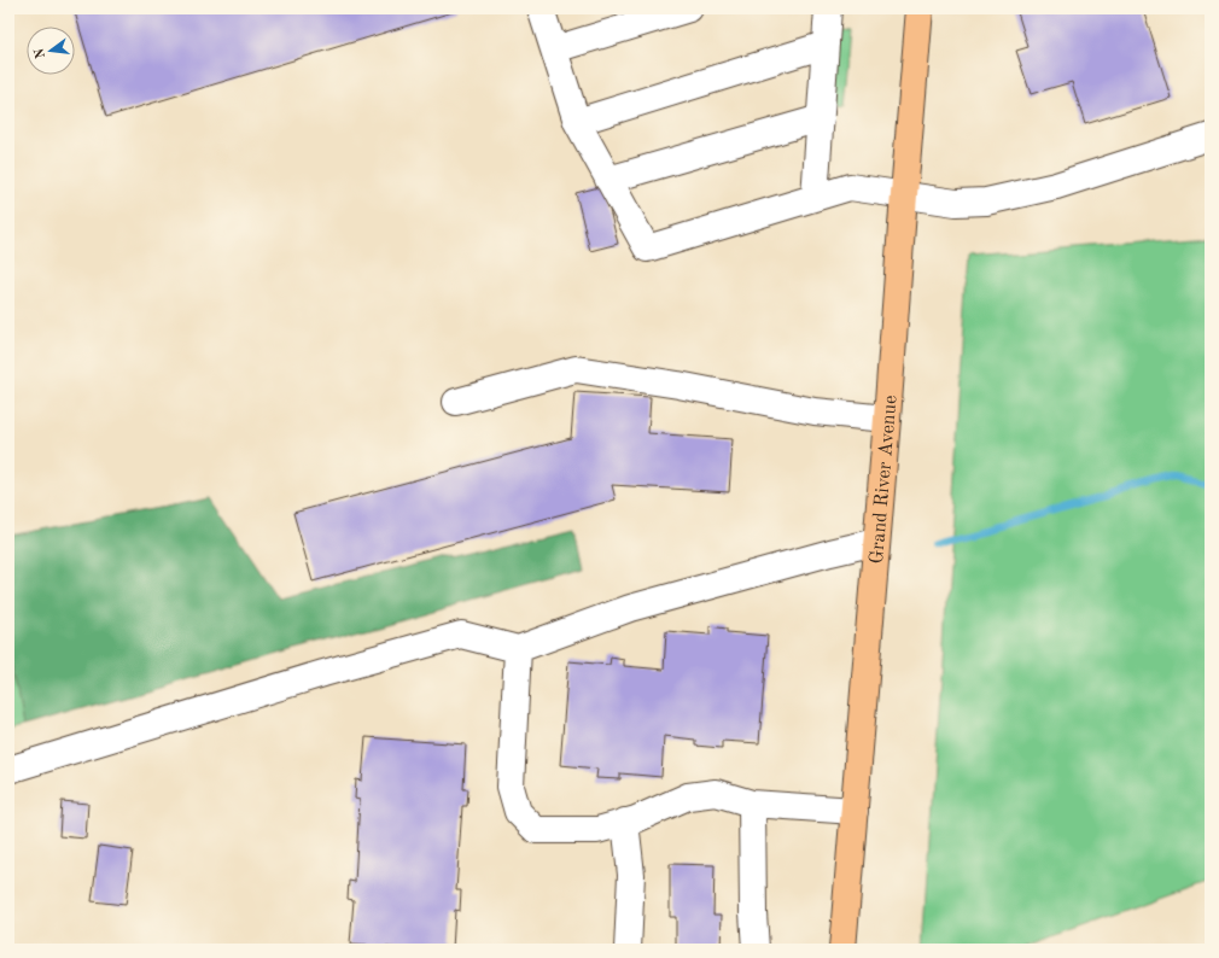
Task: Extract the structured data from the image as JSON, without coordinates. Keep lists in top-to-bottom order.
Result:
{
  "streets": {
    "main road": ["Grand River Avenue"]
  },
  "north": "left"
}
